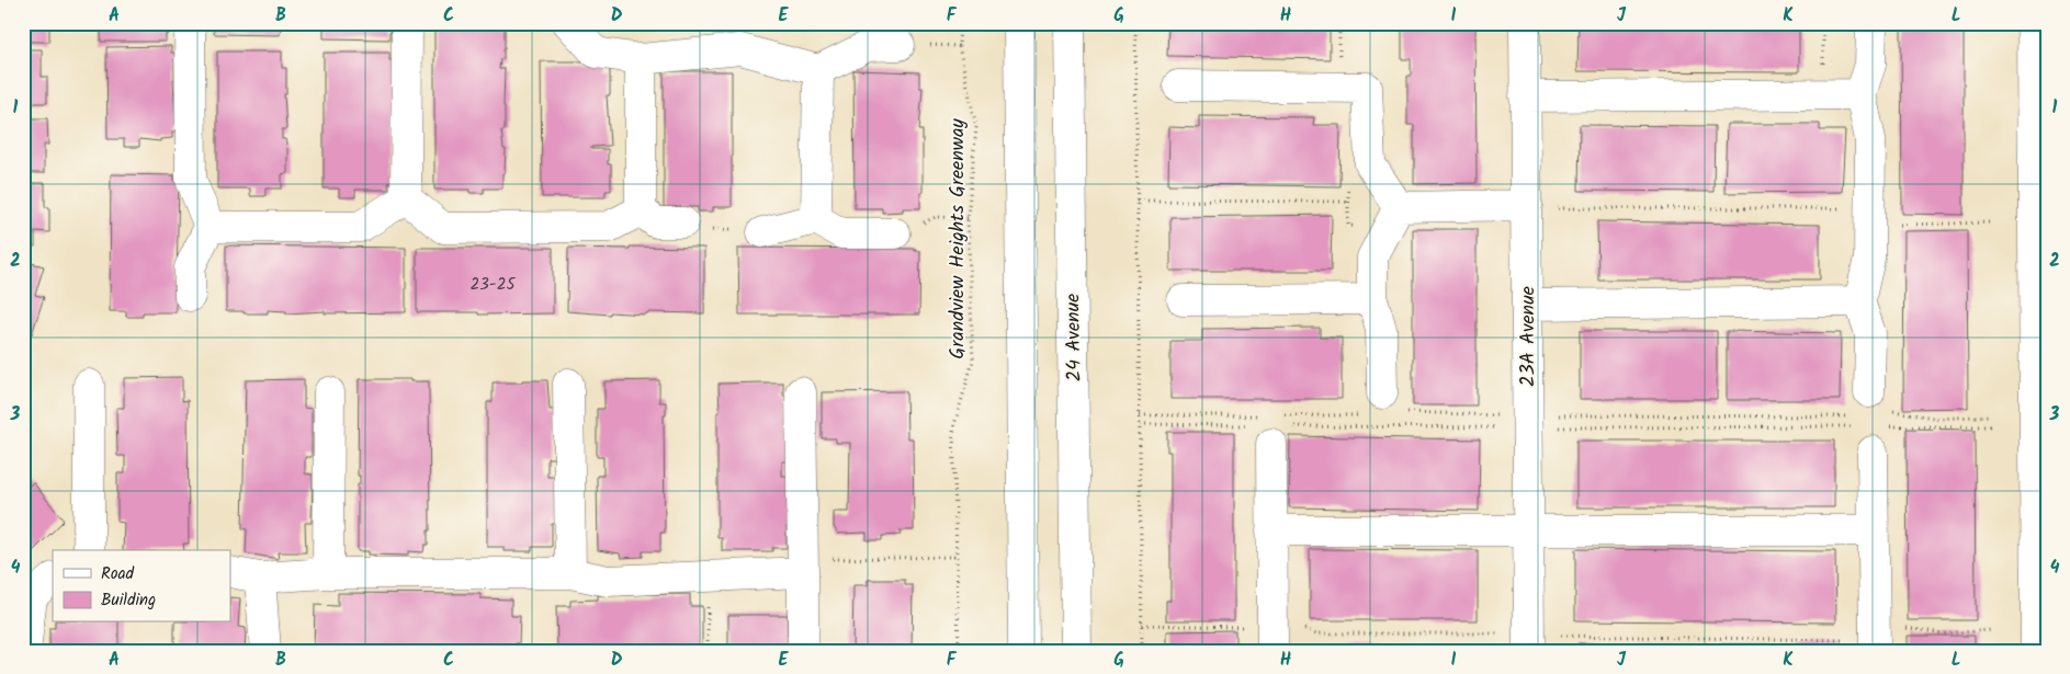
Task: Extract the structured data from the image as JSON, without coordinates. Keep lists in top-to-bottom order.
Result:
{
  "streets": {
    "street": ["23A Avenue", "24 Avenue"],
    "path": ["Grandview Heights Greenway"]
  },
  "house_numbers": ["23-25"],
  "legend": ["Road", "Building"],
  "grid": {
    "columns": [
      "A",
      "B",
      "C",
      "D",
      "E",
      "F",
      "G",
      "H",
      "I",
      "J",
      "K",
      "L"
    ],
    "rows": [
      "1",
      "2",
      "3",
      "4"
    ]
  }
}
